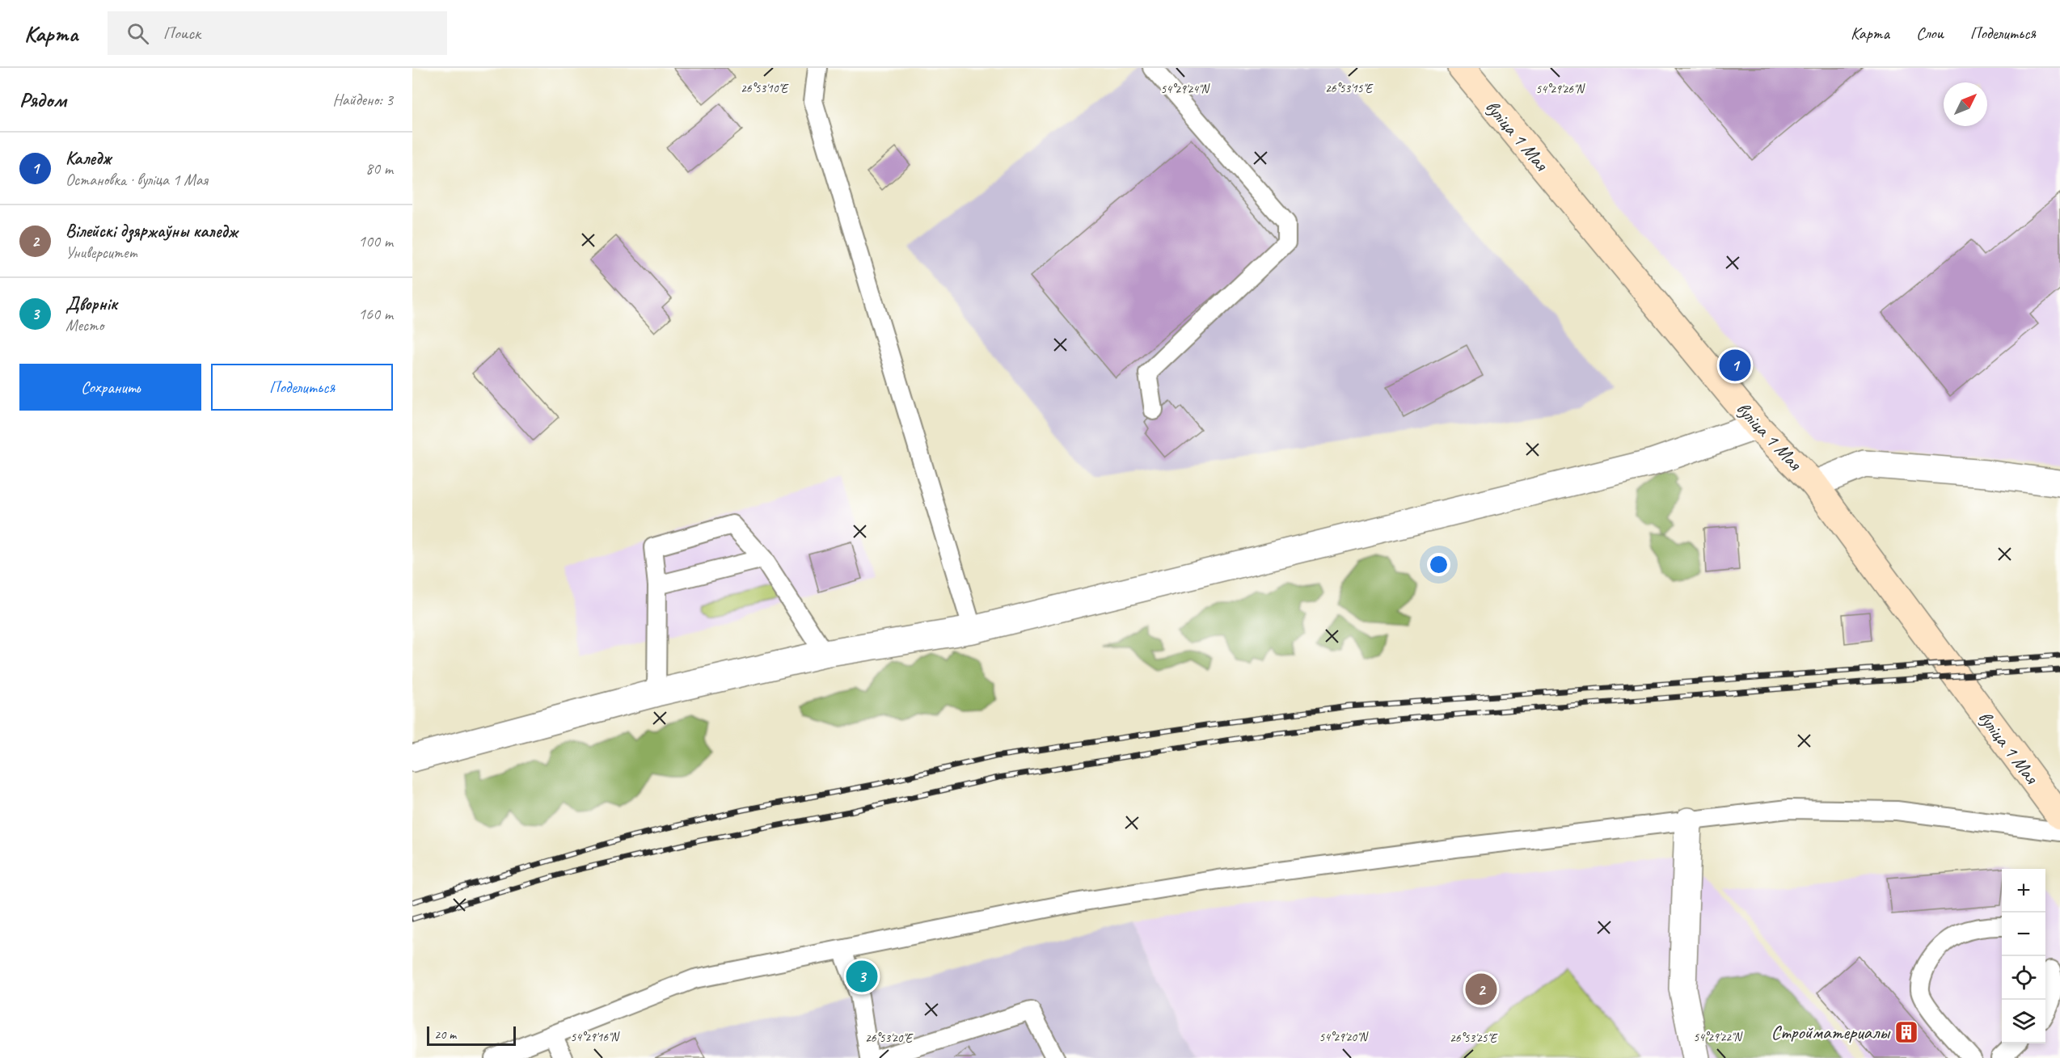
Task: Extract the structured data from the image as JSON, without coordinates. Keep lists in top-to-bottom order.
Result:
{
  "streets": {
    "main road": ["вуліца 1 Мая"]
  },
  "places": {
    "building": ["Стройматериалы"]
  },
  "scale_bar": "20 m",
  "north": "top right",
  "page": {
    "header": "Карта",
    "search": "Поиск",
    "nav": ["Карта", "Слои", "Поделиться"],
    "heading": ["Рядом", "Найдено: 3"],
    "list": [
      {
        "mark": "1",
        "name": "Каледж",
        "note": "Остановка · вуліца 1 Мая",
        "value": "80 m"
      },
      {
        "mark": "2",
        "name": "Вілейскі дзяржаўны каледж",
        "note": "Университет",
        "value": "100 m"
      },
      {
        "mark": "3",
        "name": "Дворнік",
        "note": "Место",
        "value": "160 m"
      }
    ],
    "pins": ["1", "3", "2"],
    "buttons": ["Сохранить", "Поделиться"],
    "map_buttons": ["+", "−"],
    "scale": "20 m"
  },
  "coordinates": [
    "26°53'10\"E",
    "26°53'15\"E",
    "54°29'24\"N",
    "54°29'26\"N",
    "54°29'16\"N",
    "54°29'20\"N",
    "54°29'22\"N",
    "26°53'20\"E",
    "26°53'25\"E"
  ]
}
